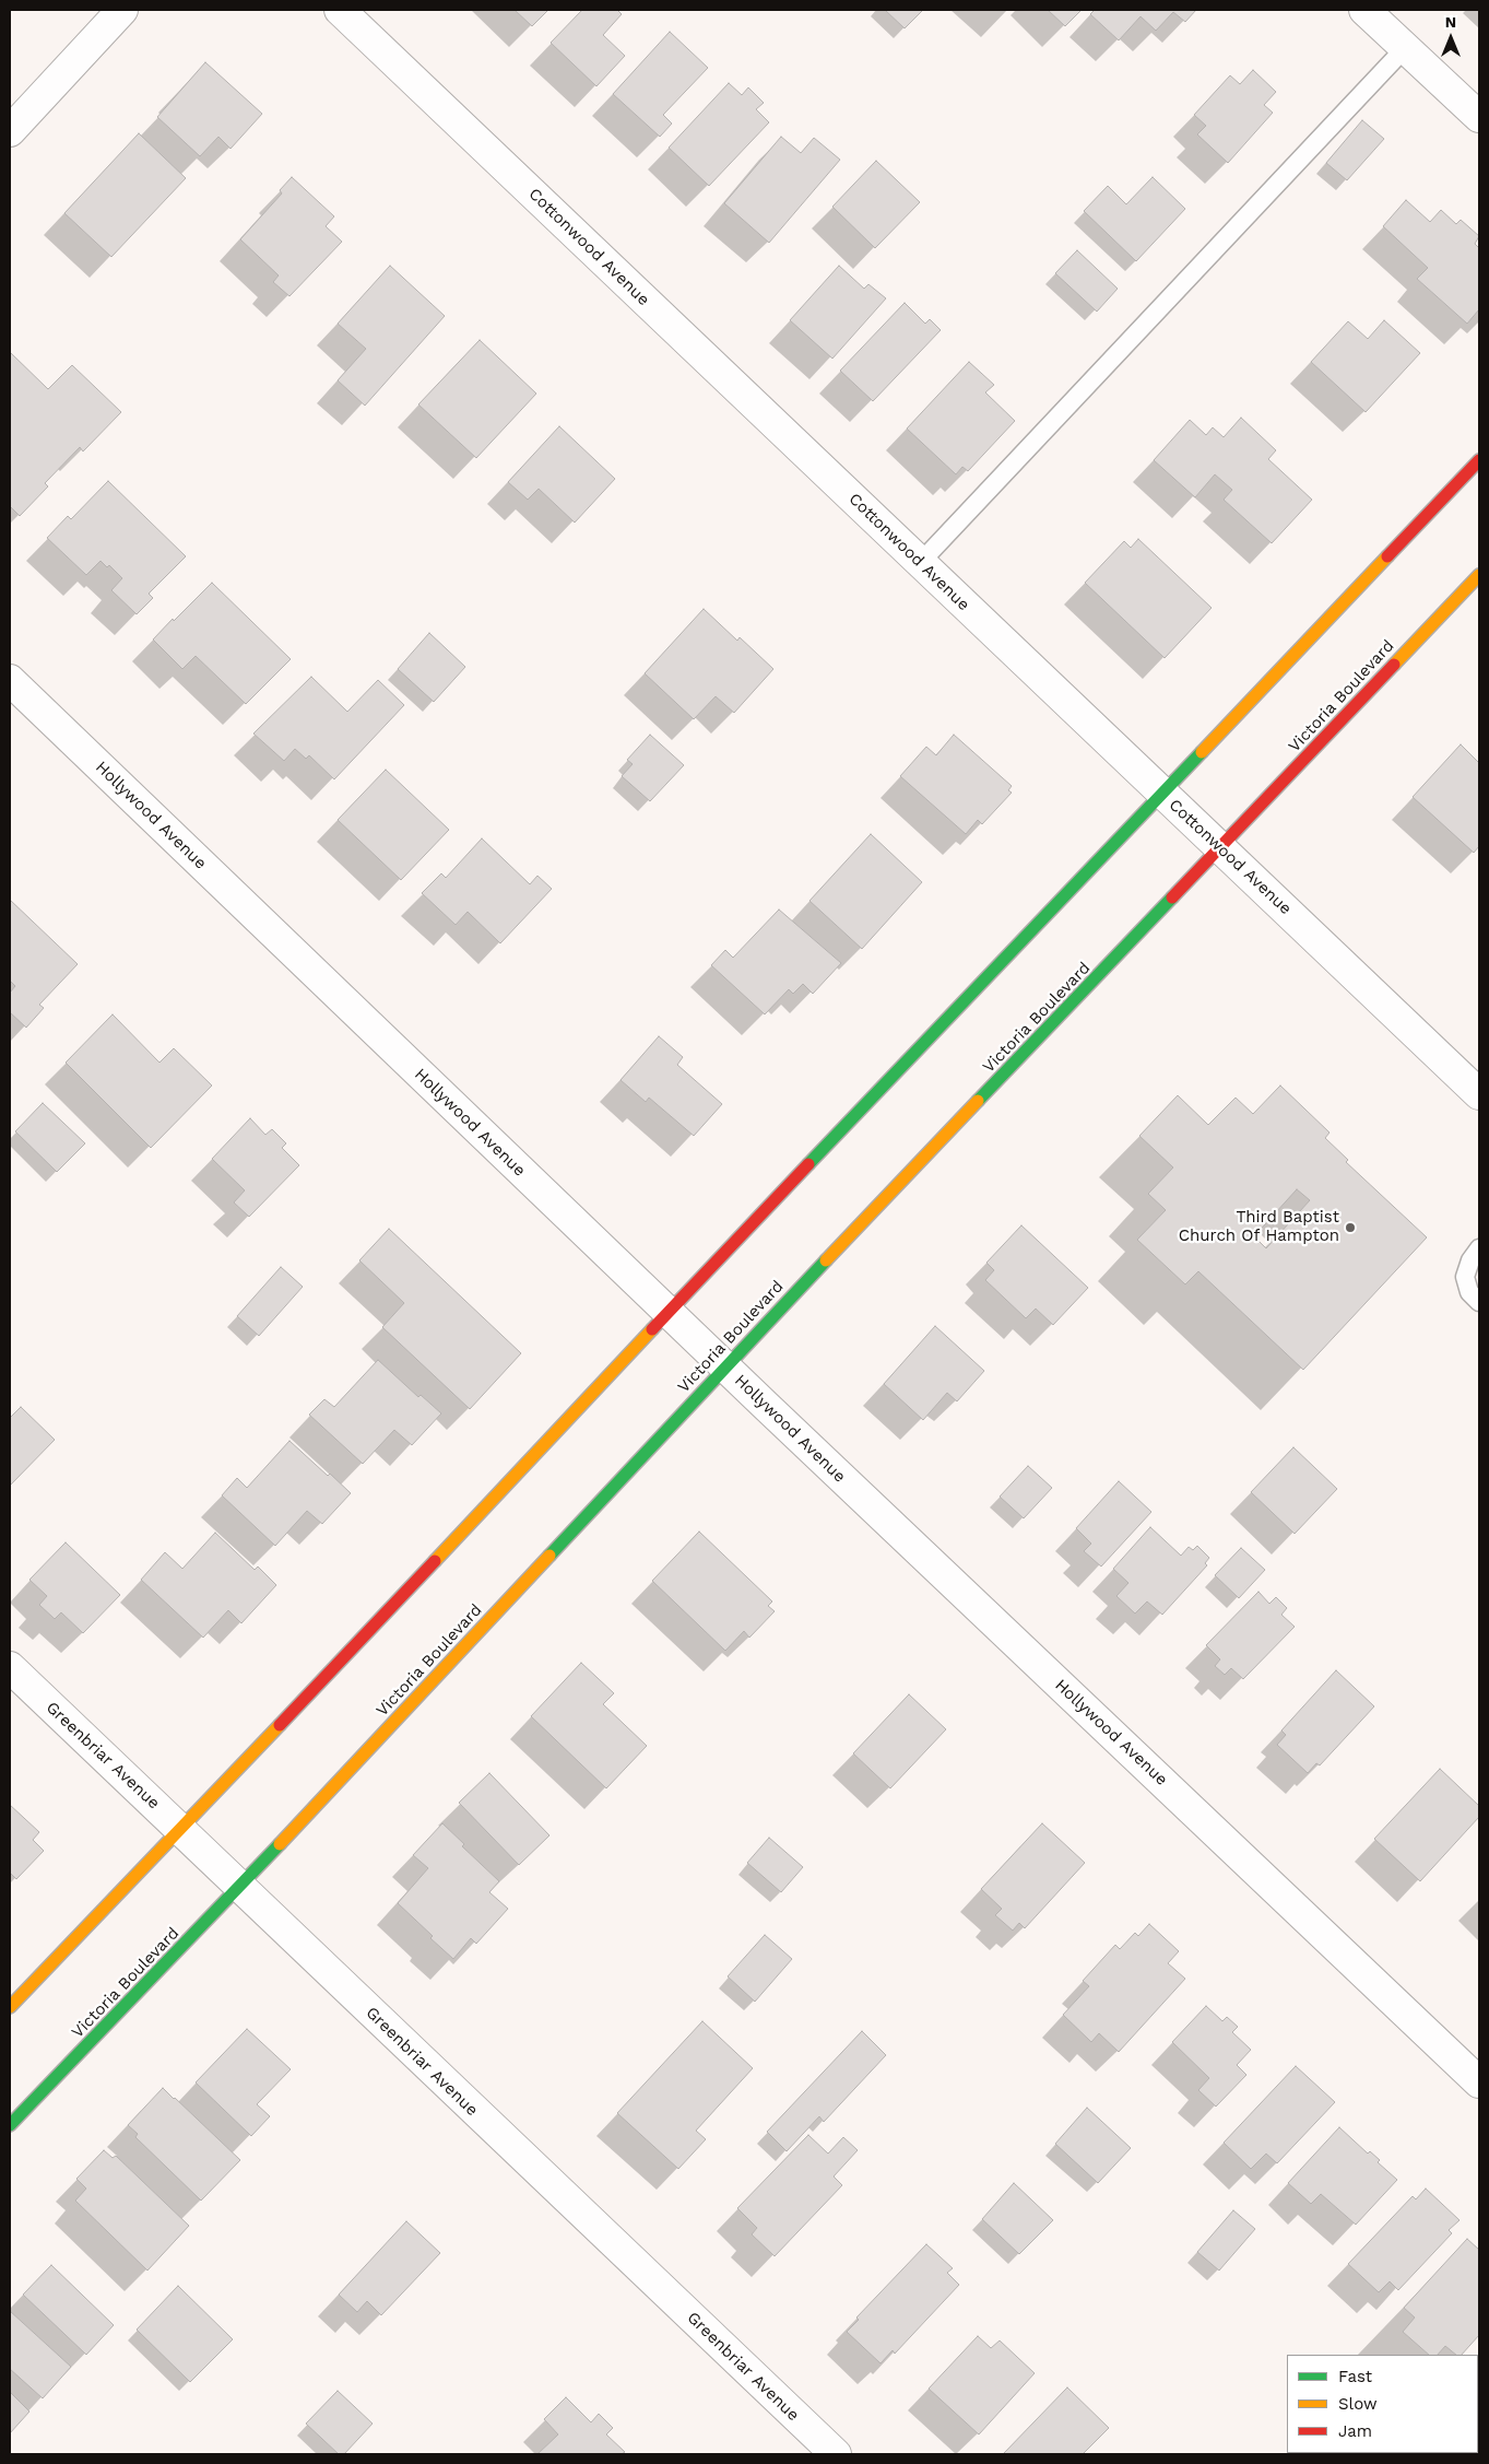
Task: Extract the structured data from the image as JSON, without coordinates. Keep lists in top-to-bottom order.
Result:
{
  "streets": {
    "main road": ["Victoria Boulevard"],
    "street": ["Cottonwood Avenue", "Hollywood Avenue", "Greenbriar Avenue"]
  },
  "crossings": [
    ["Cottonwood Avenue", "Victoria Boulevard"],
    ["Victoria Boulevard", "Hollywood Avenue"],
    ["Victoria Boulevard", "Greenbriar Avenue"]
  ],
  "places": ["Third Baptist Church Of Hampton"],
  "legend": ["Fast", "Slow", "Jam"],
  "north": "top"
}
